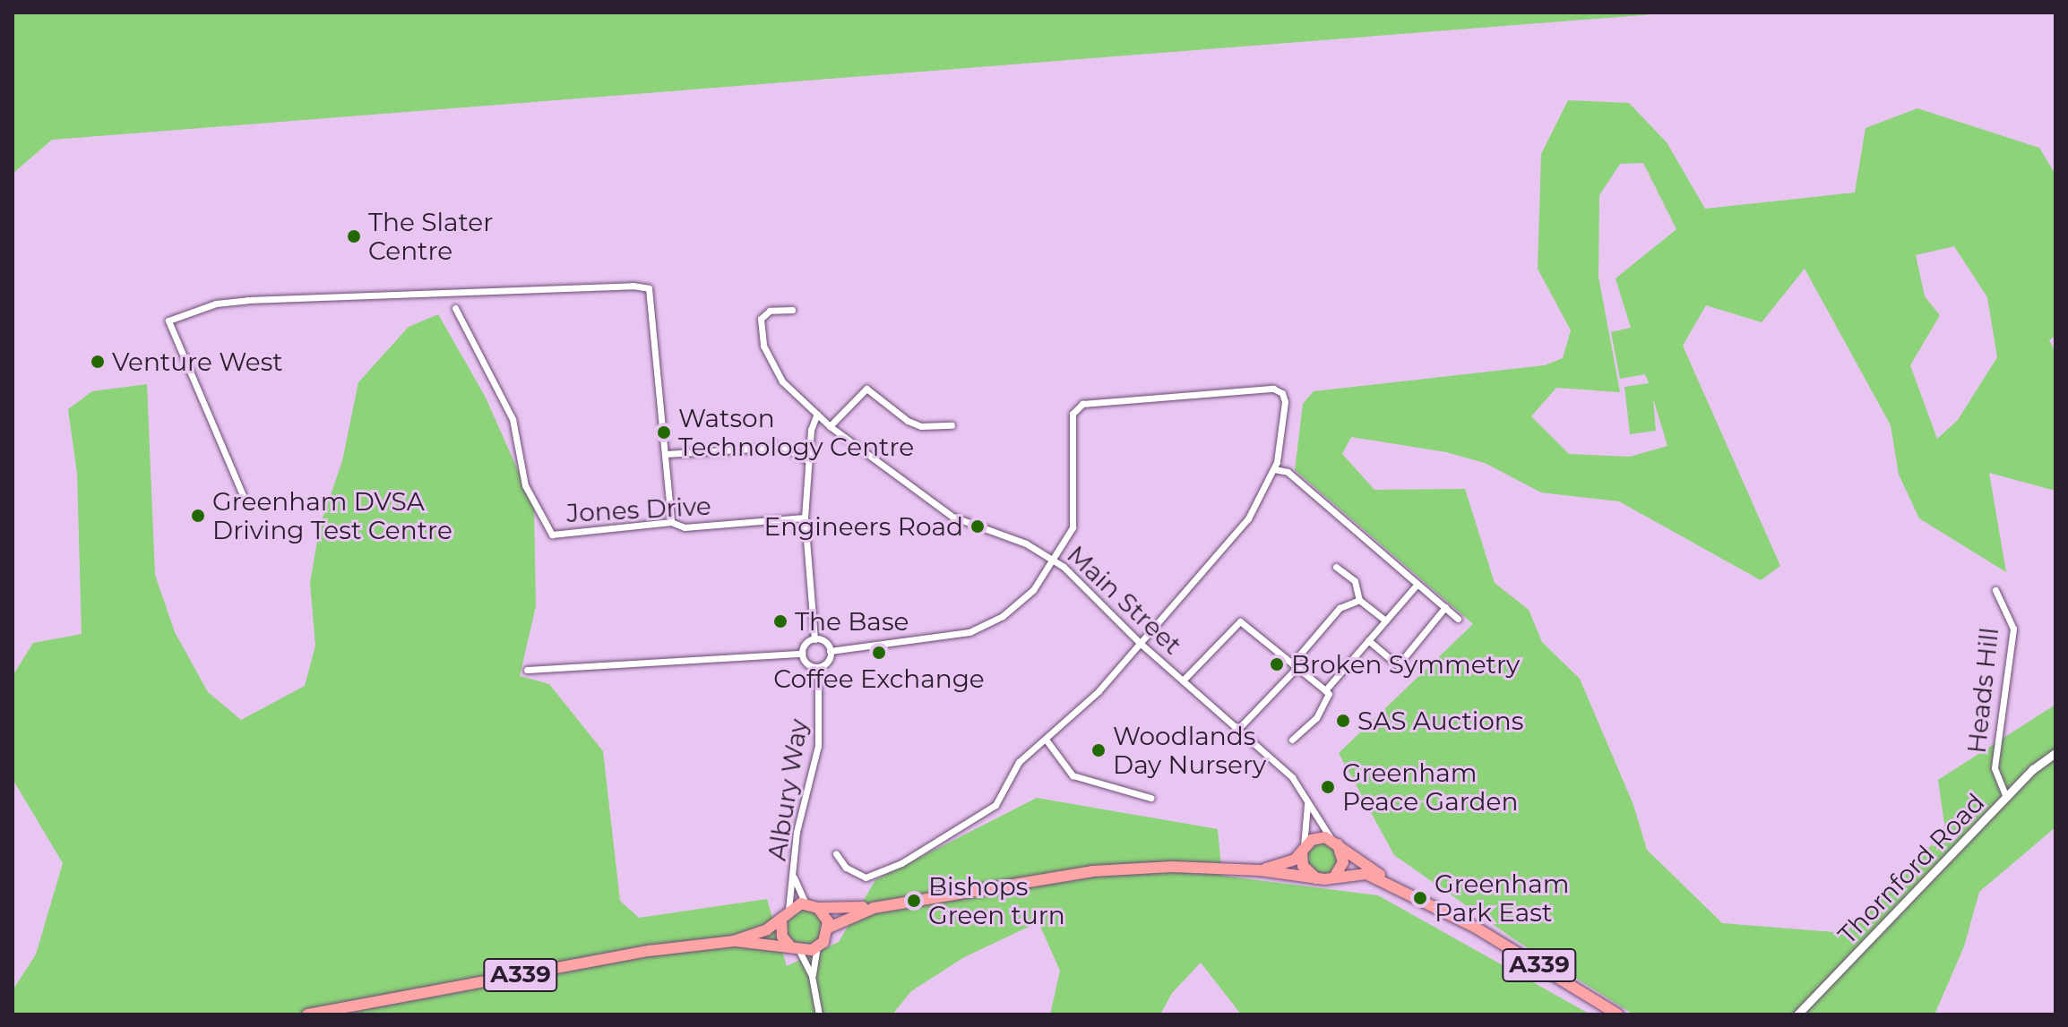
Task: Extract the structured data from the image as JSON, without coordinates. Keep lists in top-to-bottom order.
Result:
{
  "streets": {
    "highway": ["A339"],
    "street": [
      "Jones Drive",
      "Main Street",
      "Heads Hill",
      "Albury Way",
      "Thornford Road"
    ]
  },
  "crossings": [
    ["Main Street", "A339"],
    ["Heads Hill", "Thornford Road"],
    ["Albury Way", "A339"]
  ],
  "places": [
    "The Slater Centre",
    "Venture West",
    "Watson Technology Centre",
    "Greenham DVSA Driving Test Centre",
    "Engineers Road",
    "The Base",
    "Coffee Exchange",
    "Broken Symmetry",
    "SAS Auctions",
    "Woodlands Day Nursery",
    "Greenham Peace Garden",
    "Greenham Park East",
    "Bishops Green turn"
  ]
}
